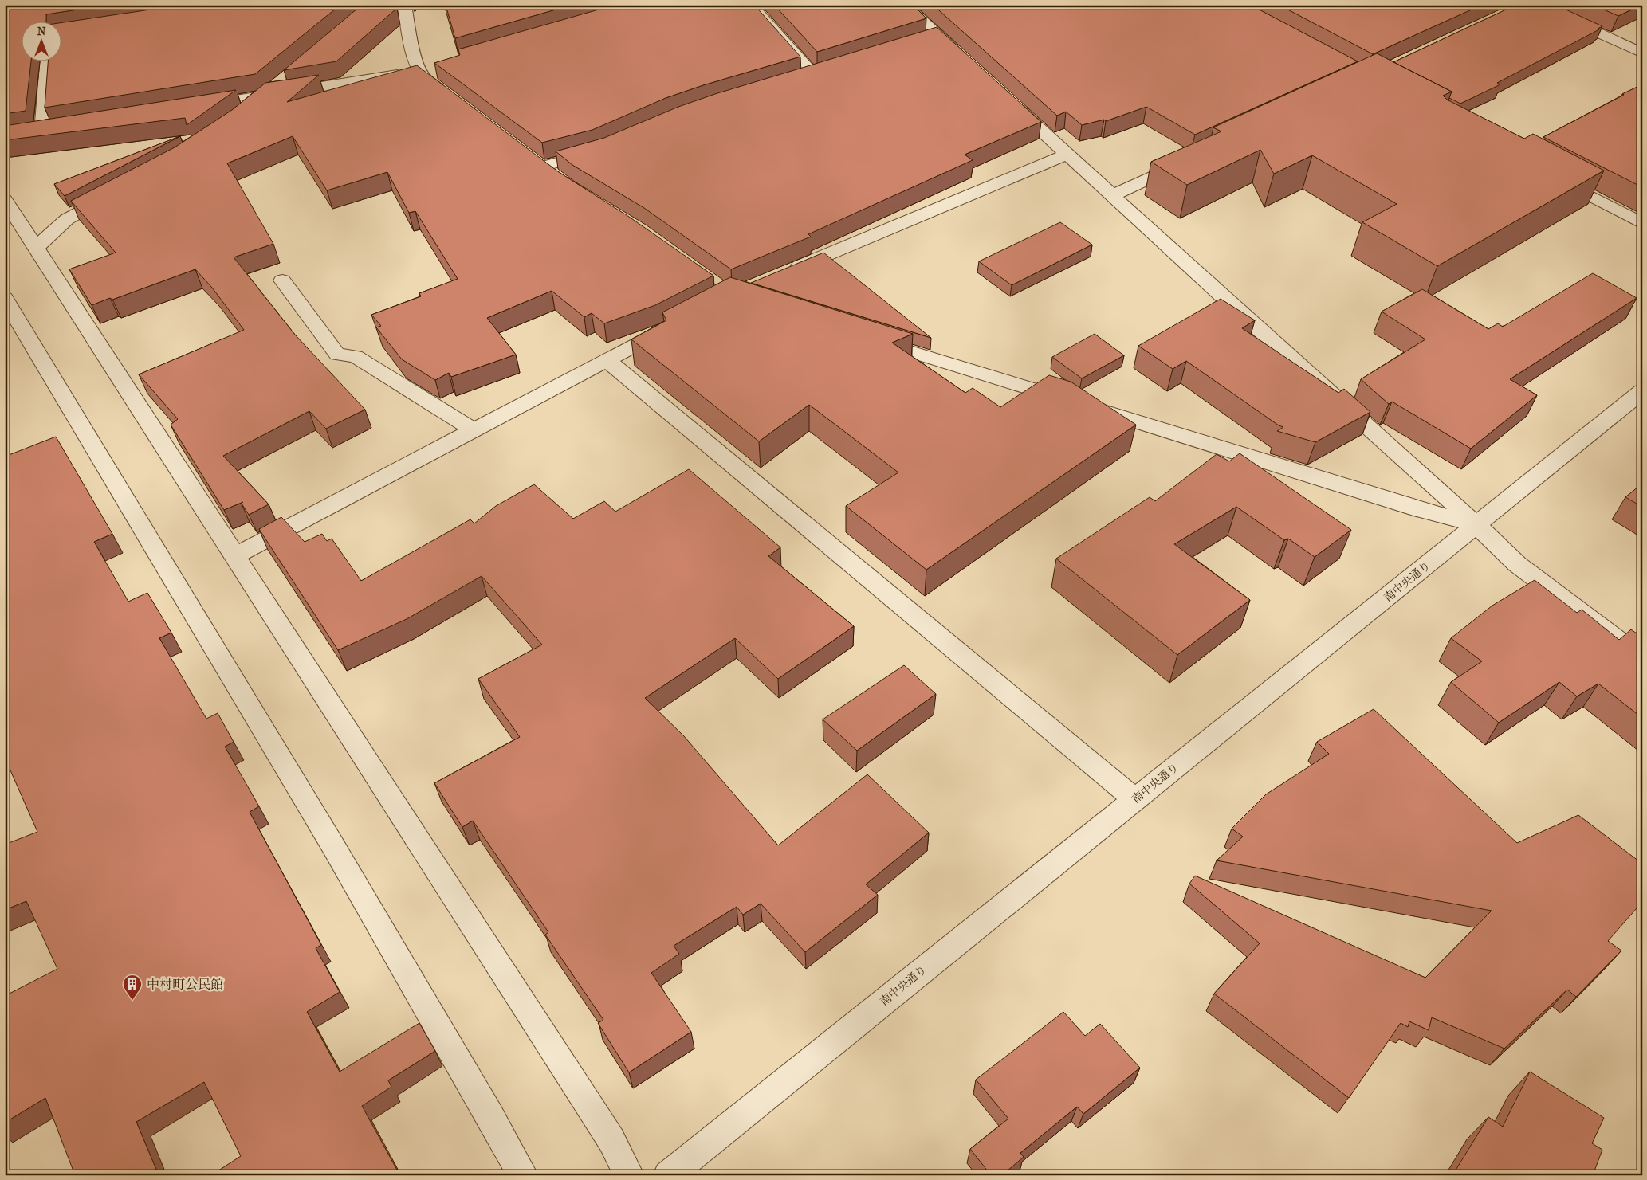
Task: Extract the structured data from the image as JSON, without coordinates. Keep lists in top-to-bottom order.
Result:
{
  "streets": {
    "street": ["南中央通り"]
  },
  "places": {
    "building": ["中村町公民館"]
  },
  "north": "top"
}
